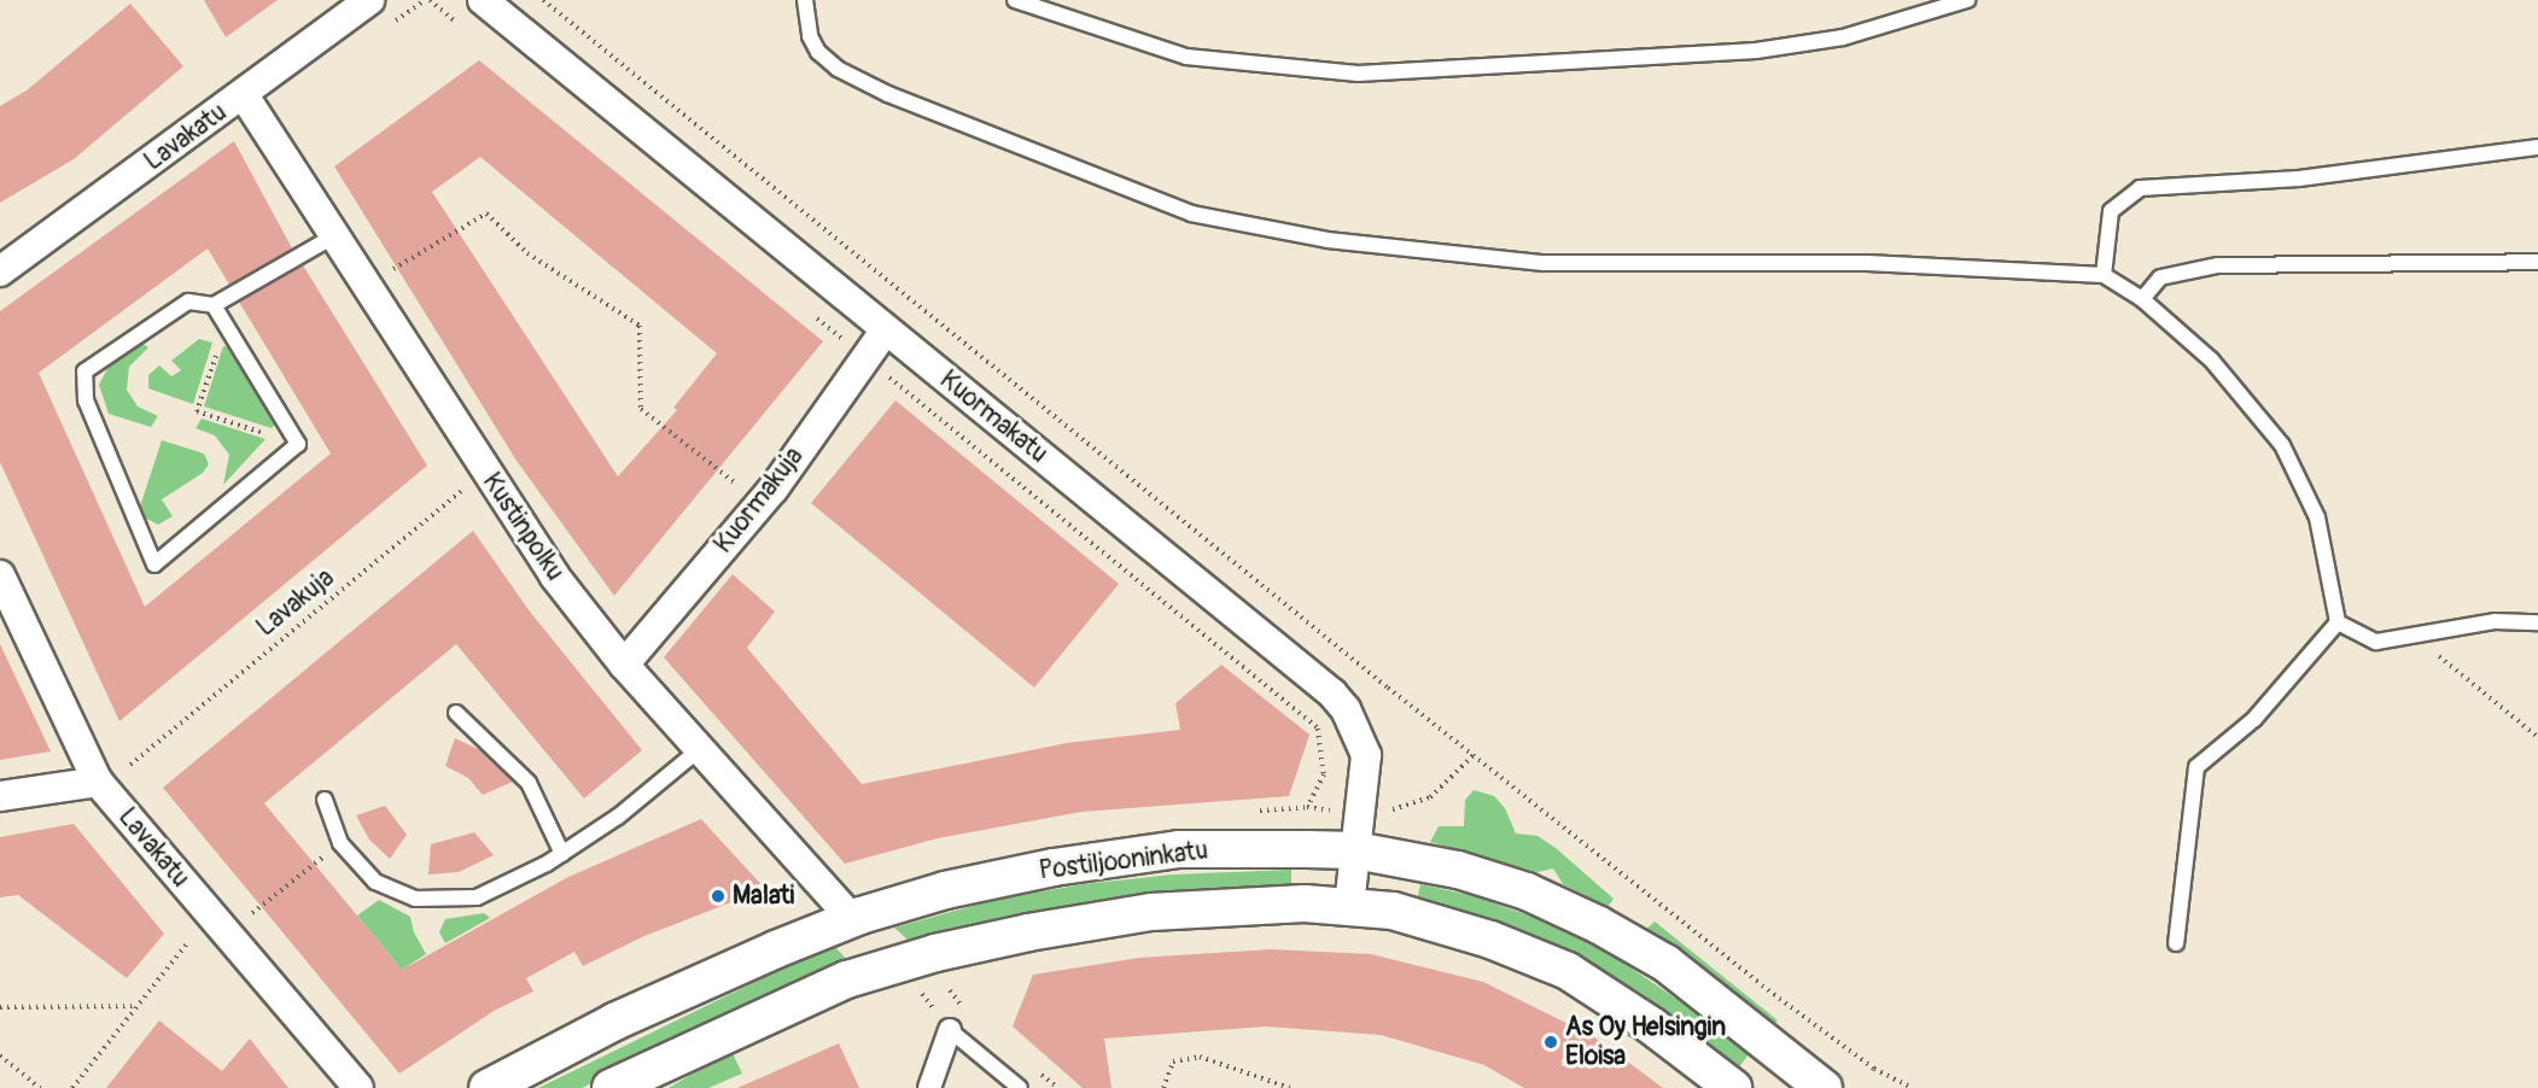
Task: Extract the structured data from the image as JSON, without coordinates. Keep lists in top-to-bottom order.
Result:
{
  "streets": {
    "street": [
      "Lavakatu",
      "Kuormakatu",
      "Kuormakuja",
      "Kustinpolku",
      "Postiljooninkatu"
    ],
    "path": ["Lavakuja"]
  },
  "crossings": [
    ["Lavakatu", "Kustinpolku"],
    ["Kuormakatu", "Kuormakuja"],
    ["Kuormakatu", "Postiljooninkatu"],
    ["Kuormakuja", "Kustinpolku"],
    ["Kustinpolku", "Lavakuja"],
    ["Kustinpolku", "Postiljooninkatu"]
  ],
  "places": ["Malati", "As Oy Helsingin Eloisa"]
}
